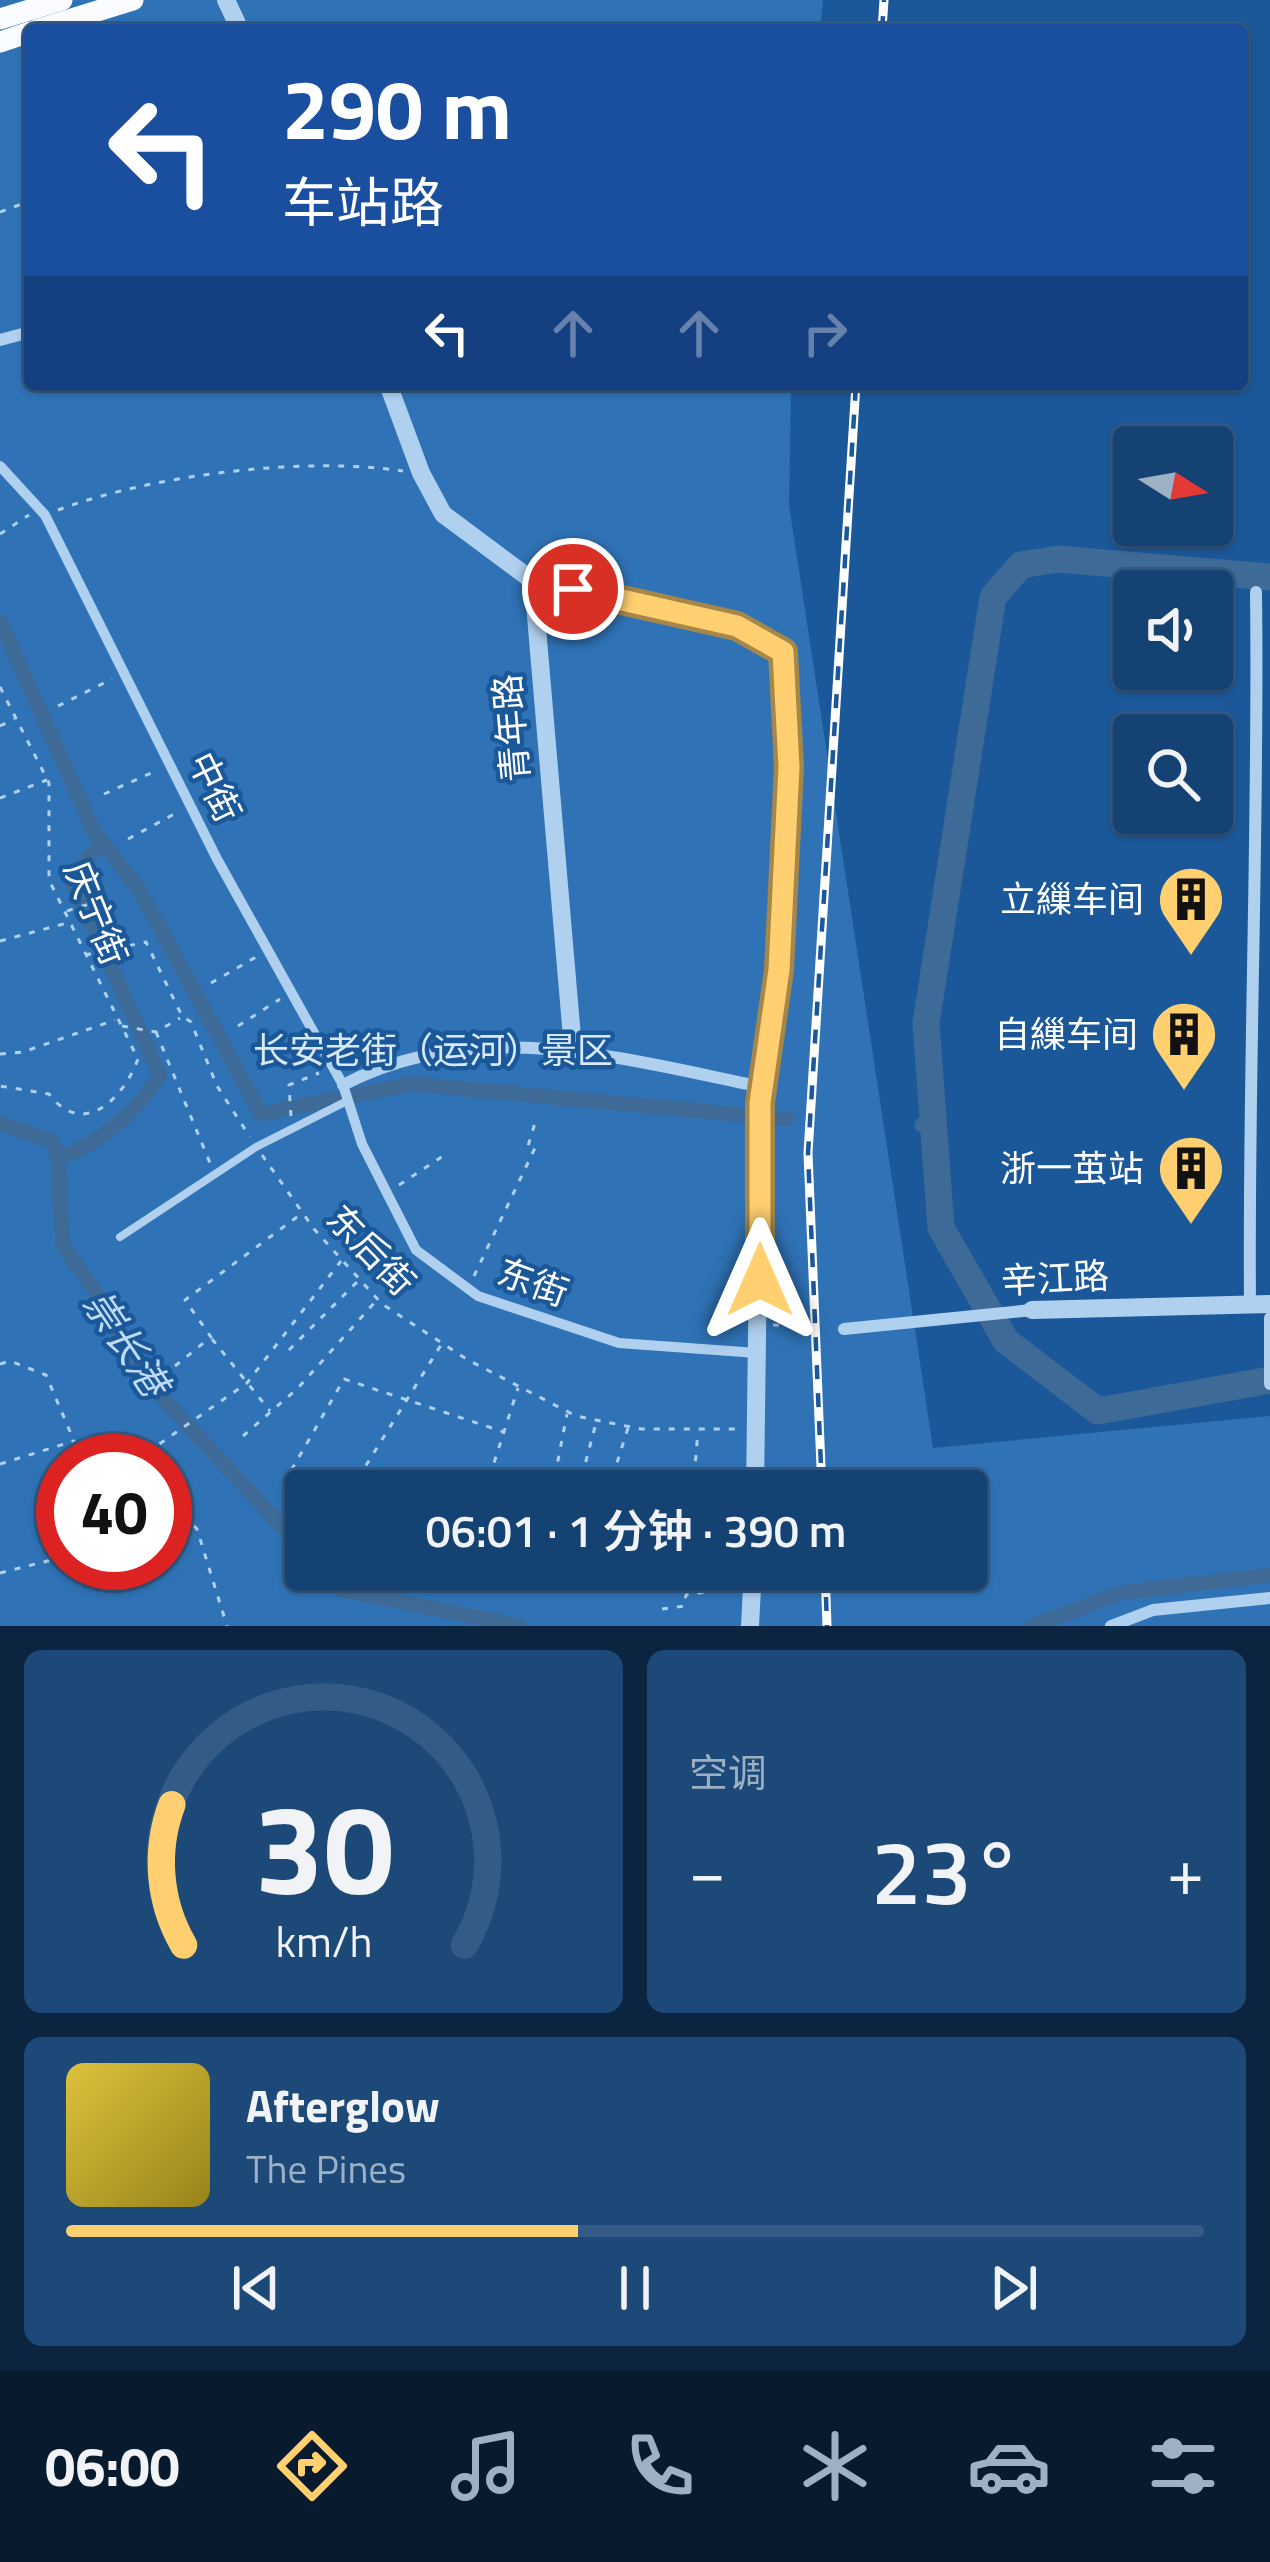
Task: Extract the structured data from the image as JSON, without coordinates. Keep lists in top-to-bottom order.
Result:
{
  "streets": {
    "street": [
      "青年路",
      "中街",
      "辛江路",
      "东街"
    ],
    "path": ["庆宁街", "东后街"]
  },
  "crossings": [
    ["中街", "东街"],
    ["庆宁街", "东后街"]
  ],
  "water": ["崇长港"],
  "parks": ["长安老街（运河）景区"],
  "places": {
    "building": ["立繅车间", "自繅车间", "浙一茧站"]
  },
  "north": "right",
  "page": {
    "turn": ["290 m", "车站路"],
    "limit": "40",
    "trip": "06:01 · 1 分钟 · 390 m",
    "tile": "空调",
    "heat": ["−", "23°", "+"],
    "song": ["Afterglow", "The Pines"],
    "tabs": "06:00",
    "gauge": ["30", "km/h"]
  }
}
